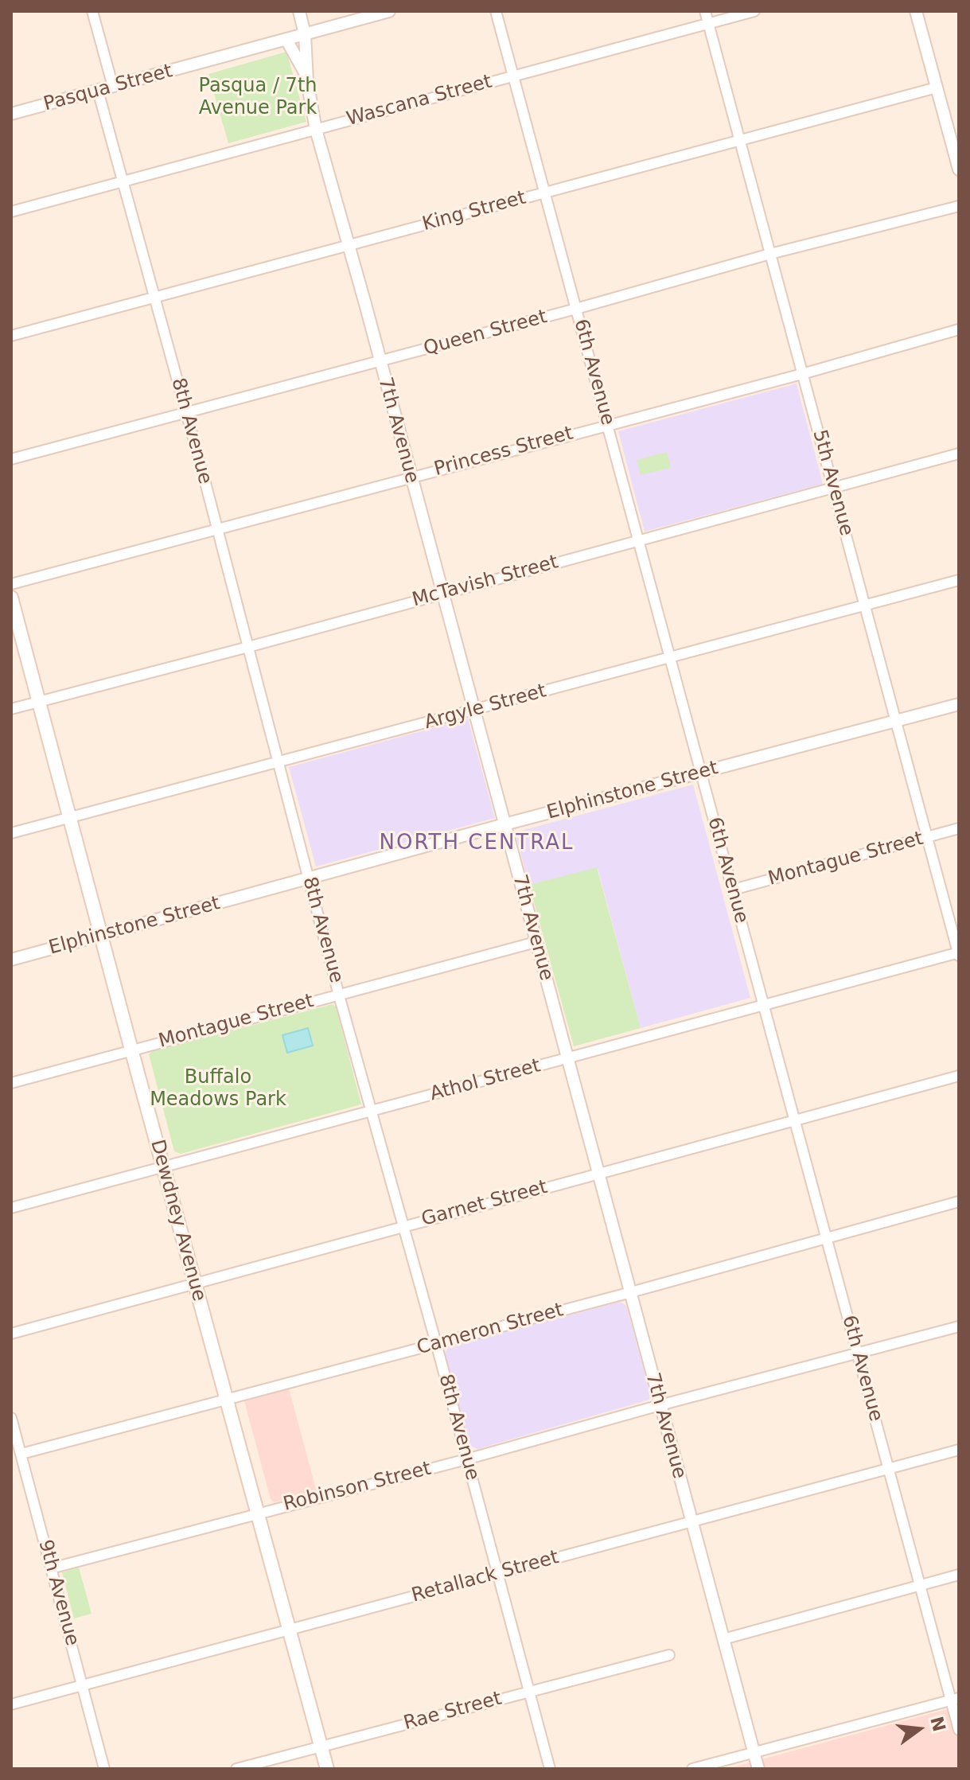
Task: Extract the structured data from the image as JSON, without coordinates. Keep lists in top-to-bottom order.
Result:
{
  "streets": {
    "main road": ["Dewdney Avenue"],
    "street": [
      "Pasqua Street",
      "Wascana Street",
      "King Street",
      "Queen Street",
      "6th Avenue",
      "7th Avenue",
      "8th Avenue",
      "Princess Street",
      "5th Avenue",
      "McTavish Street",
      "Argyle Street",
      "Elphinstone Street",
      "Montague Street",
      "Athol Street",
      "Garnet Street",
      "Cameron Street",
      "Robinson Street",
      "Retallack Street",
      "9th Avenue",
      "Rae Street"
    ]
  },
  "crossings": [
    ["Pasqua Street", "7th Avenue"],
    ["Pasqua Street", "8th Avenue"],
    ["Wascana Street", "6th Avenue"],
    ["Wascana Street", "7th Avenue"],
    ["Wascana Street", "8th Avenue"],
    ["Wascana Street", "5th Avenue"],
    ["King Street", "6th Avenue"],
    ["King Street", "7th Avenue"],
    ["King Street", "8th Avenue"],
    ["King Street", "5th Avenue"],
    ["Queen Street", "6th Avenue"],
    ["Queen Street", "7th Avenue"],
    ["Queen Street", "8th Avenue"],
    ["Queen Street", "5th Avenue"],
    ["6th Avenue", "Princess Street"],
    ["6th Avenue", "McTavish Street"],
    ["6th Avenue", "Argyle Street"],
    ["6th Avenue", "Elphinstone Street"],
    ["6th Avenue", "Montague Street"],
    ["6th Avenue", "Athol Street"],
    ["6th Avenue", "Garnet Street"],
    ["6th Avenue", "Cameron Street"],
    ["6th Avenue", "Robinson Street"],
    ["6th Avenue", "Retallack Street"],
    ["7th Avenue", "Princess Street"],
    ["7th Avenue", "McTavish Street"],
    ["7th Avenue", "Argyle Street"],
    ["7th Avenue", "Elphinstone Street"],
    ["7th Avenue", "Montague Street"],
    ["7th Avenue", "Athol Street"],
    ["7th Avenue", "Garnet Street"],
    ["7th Avenue", "Cameron Street"],
    ["7th Avenue", "Robinson Street"],
    ["7th Avenue", "Retallack Street"],
    ["8th Avenue", "Princess Street"],
    ["8th Avenue", "McTavish Street"],
    ["8th Avenue", "Argyle Street"],
    ["8th Avenue", "Elphinstone Street"],
    ["8th Avenue", "Montague Street"],
    ["8th Avenue", "Athol Street"],
    ["8th Avenue", "Garnet Street"],
    ["8th Avenue", "Cameron Street"],
    ["8th Avenue", "Robinson Street"],
    ["8th Avenue", "Retallack Street"],
    ["8th Avenue", "Rae Street"],
    ["Princess Street", "5th Avenue"],
    ["5th Avenue", "McTavish Street"],
    ["5th Avenue", "Argyle Street"],
    ["5th Avenue", "Elphinstone Street"],
    ["5th Avenue", "Montague Street"],
    ["5th Avenue", "Athol Street"],
    ["McTavish Street", "Dewdney Avenue"],
    ["Argyle Street", "Dewdney Avenue"],
    ["Elphinstone Street", "Dewdney Avenue"],
    ["Montague Street", "Dewdney Avenue"],
    ["Athol Street", "Dewdney Avenue"],
    ["Garnet Street", "Dewdney Avenue"],
    ["Dewdney Avenue", "Cameron Street"],
    ["Dewdney Avenue", "Robinson Street"],
    ["Dewdney Avenue", "Retallack Street"],
    ["Dewdney Avenue", "Rae Street"],
    ["Cameron Street", "9th Avenue"],
    ["Robinson Street", "9th Avenue"],
    ["Retallack Street", "9th Avenue"]
  ],
  "districts": ["NORTH CENTRAL"],
  "parks": ["Pasqua / 7th Avenue Park", "Buffalo Meadows Park"],
  "north": "right"
}
